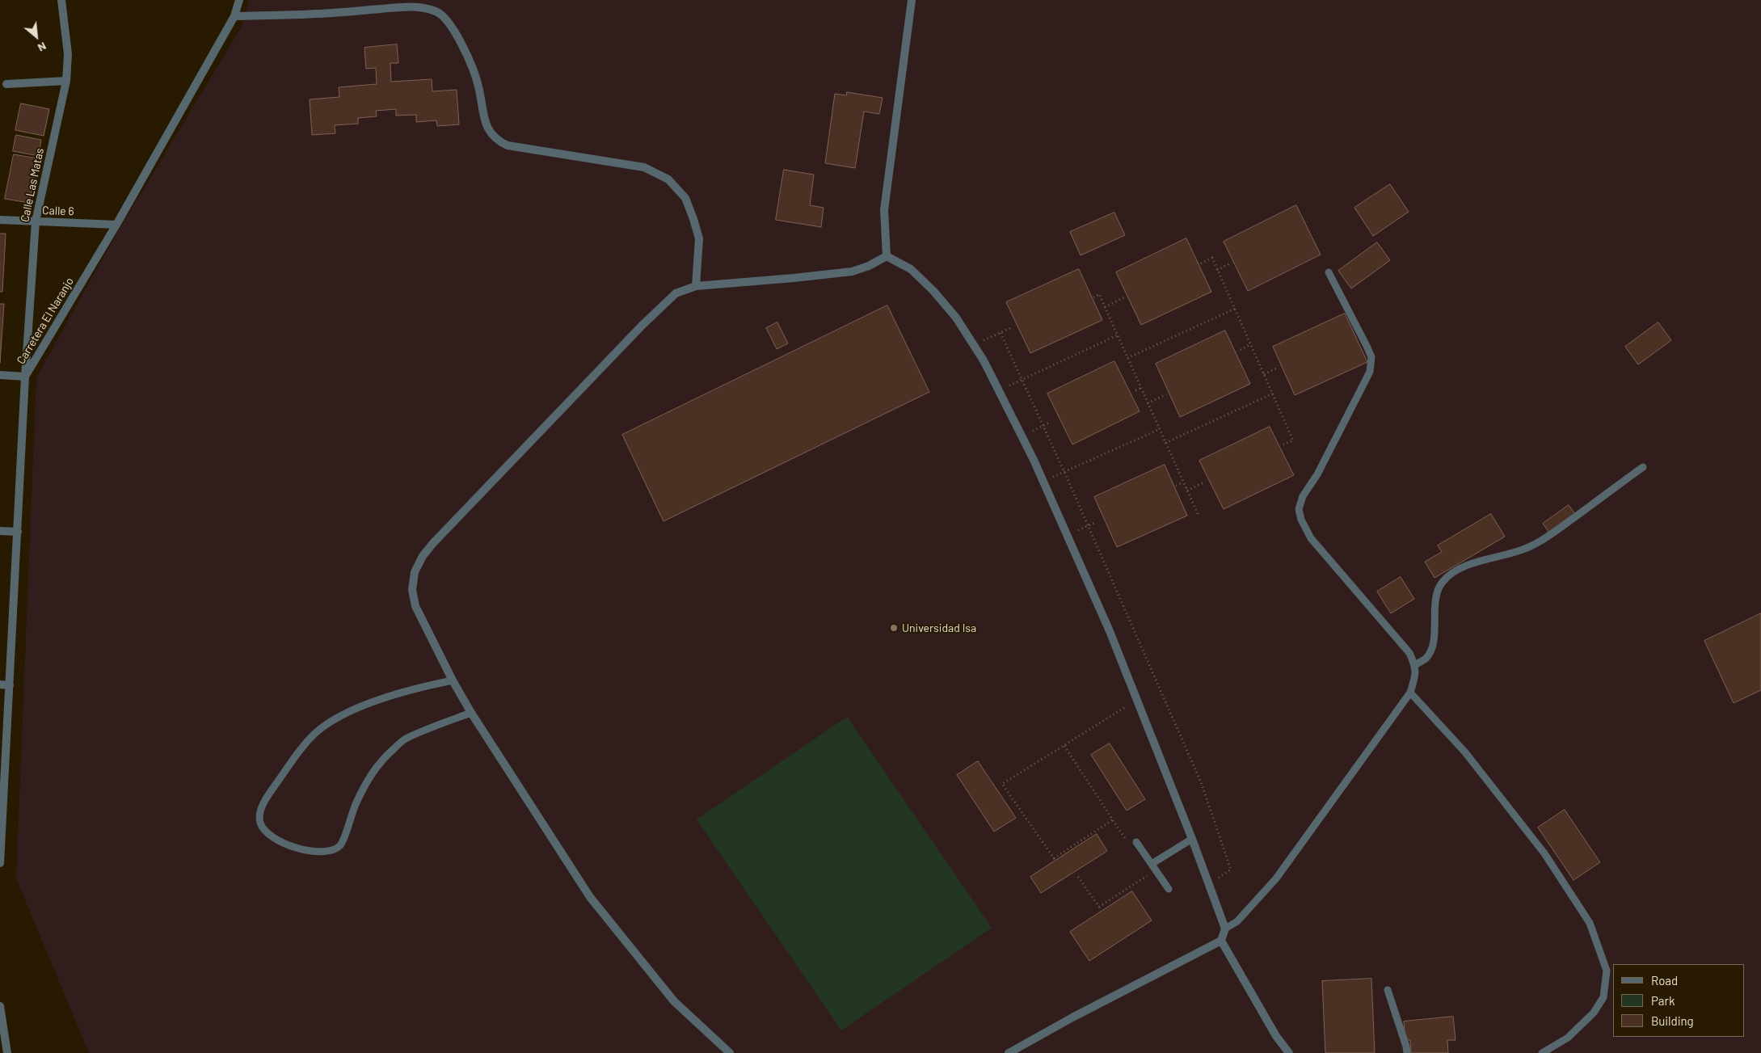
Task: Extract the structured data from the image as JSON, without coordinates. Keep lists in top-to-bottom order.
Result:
{
  "streets": {
    "street": ["Calle Las Matas", "Calle 6", "Carretera El Naranjo"]
  },
  "crossings": [
    ["Calle Las Matas", "Calle 6"],
    ["Calle Las Matas", "Carretera El Naranjo"],
    ["Calle 6", "Carretera El Naranjo"]
  ],
  "places": ["Universidad Isa"],
  "legend": ["Road", "Park", "Building"],
  "north": "bottom right"
}
